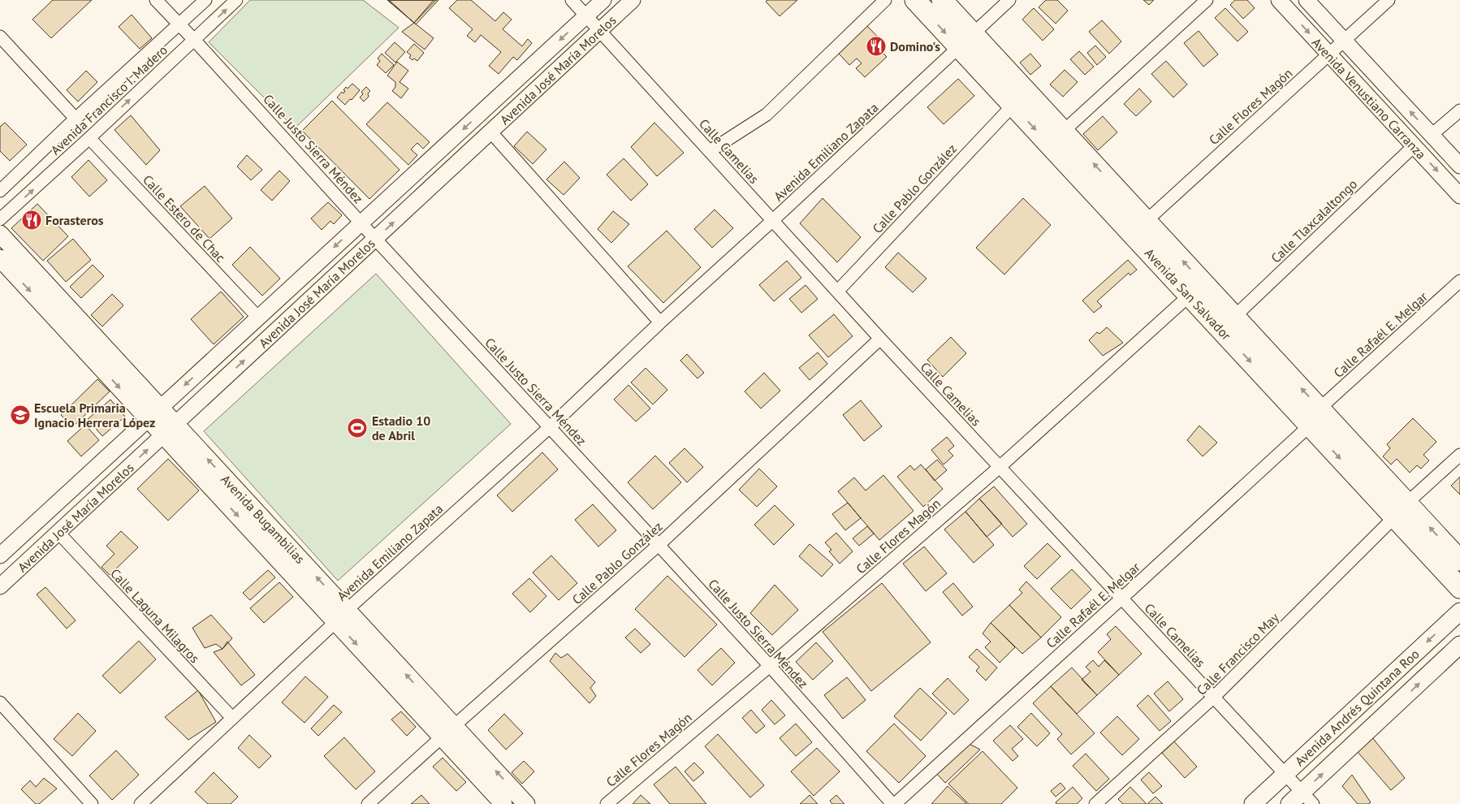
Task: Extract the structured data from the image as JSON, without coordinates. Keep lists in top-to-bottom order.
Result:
{
  "streets": {
    "main road": ["Avenida San Salvador", "Avenida Bugambilias", "Avenida Andrés Quintana Roo"],
    "street": [
      "Avenida José María Morelos",
      "Avenida Venustiano Carranza",
      "Avenida Francisco I. Madero",
      "Calle Flores Magón",
      "Calle Justo Sierra Méndez",
      "Calle Camelias",
      "Avenida Emiliano Zapata",
      "Calle Pablo González",
      "Calle Estero de Chac",
      "Calle Tlaxcalaltongo",
      "Calle Rafaél E. Melgar",
      "Calle Laguna Milagros",
      "Calle Francisco May"
    ]
  },
  "crossings": [
    ["Avenida José María Morelos", "Calle Justo Sierra Méndez"],
    ["Avenida José María Morelos", "Calle Camelias"],
    ["Avenida José María Morelos", "Calle Estero de Chac"],
    ["Avenida José María Morelos", "Avenida Bugambilias"],
    ["Avenida José María Morelos", "Calle Laguna Milagros"],
    ["Avenida Venustiano Carranza", "Calle Flores Magón"],
    ["Avenida Venustiano Carranza", "Calle Tlaxcalaltongo"],
    ["Avenida Francisco I. Madero", "Calle Justo Sierra Méndez"],
    ["Avenida Francisco I. Madero", "Calle Estero de Chac"],
    ["Calle Flores Magón", "Calle Justo Sierra Méndez"],
    ["Calle Flores Magón", "Calle Camelias"],
    ["Calle Flores Magón", "Avenida San Salvador"],
    ["Calle Justo Sierra Méndez", "Avenida Emiliano Zapata"],
    ["Calle Justo Sierra Méndez", "Calle Pablo González"],
    ["Calle Justo Sierra Méndez", "Calle Rafaél E. Melgar"],
    ["Calle Camelias", "Avenida Emiliano Zapata"],
    ["Calle Camelias", "Calle Pablo González"],
    ["Calle Camelias", "Calle Rafaél E. Melgar"],
    ["Calle Camelias", "Calle Francisco May"],
    ["Calle Camelias", "Avenida Andrés Quintana Roo"],
    ["Avenida Emiliano Zapata", "Avenida San Salvador"],
    ["Avenida Emiliano Zapata", "Avenida Bugambilias"],
    ["Avenida Emiliano Zapata", "Calle Laguna Milagros"],
    ["Calle Pablo González", "Avenida San Salvador"],
    ["Calle Pablo González", "Avenida Bugambilias"],
    ["Calle Tlaxcalaltongo", "Avenida San Salvador"],
    ["Avenida San Salvador", "Calle Rafaél E. Melgar"],
    ["Avenida San Salvador", "Calle Francisco May"]
  ],
  "places": {
    "restaurant": ["Domino's", "Forasteros"],
    "school or university": ["Escuela Primaria Ignacio Herrera López"],
    "sports": ["Estadio 10 de Abril"]
  }
}
